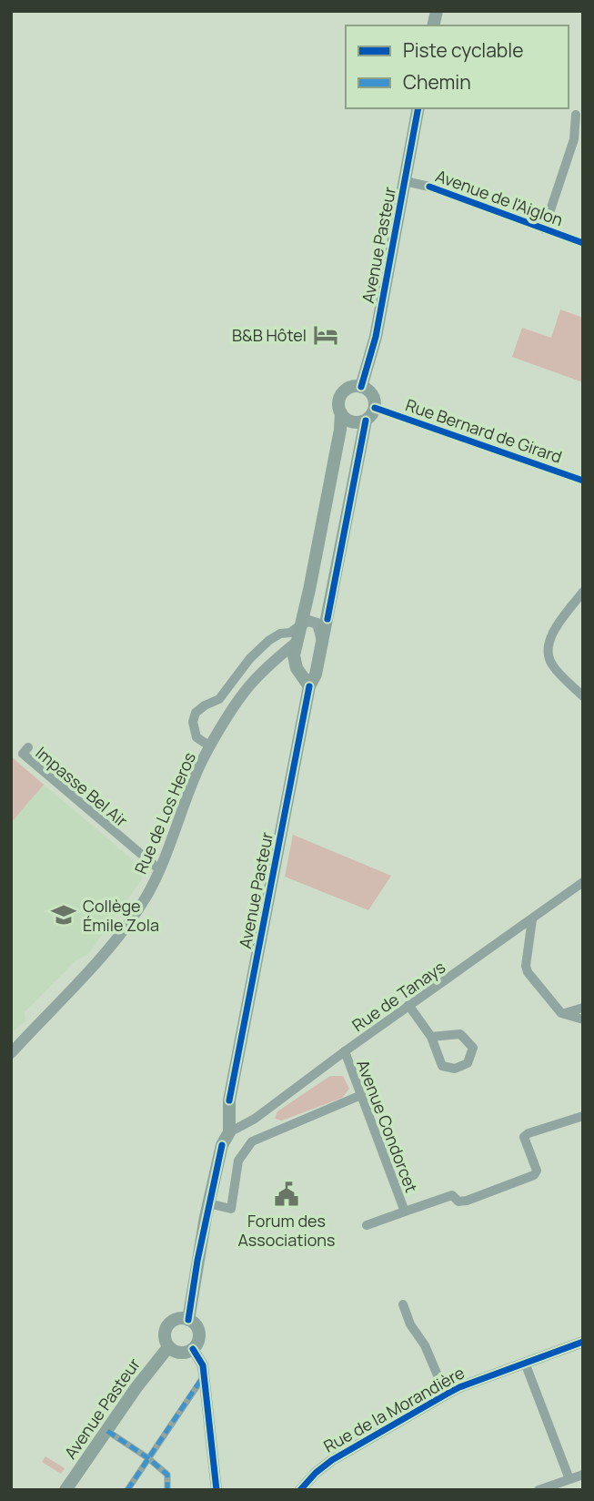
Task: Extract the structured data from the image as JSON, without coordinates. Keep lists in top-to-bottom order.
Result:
{
  "streets": {
    "main road": ["Avenue Pasteur"],
    "street": [
      "Avenue de l'Aiglon",
      "Rue Bernard de Girard",
      "Impasse Bel Air",
      "Rue de Los Heros",
      "Rue de Tanays",
      "Avenue Condorcet",
      "Rue de la Morandière"
    ]
  },
  "crossings": [
    ["Avenue de l'Aiglon", "Avenue Pasteur"],
    ["Avenue Pasteur", "Rue Bernard de Girard"],
    ["Avenue Pasteur", "Rue de Tanays"],
    ["Impasse Bel Air", "Rue de Los Heros"],
    ["Rue de Tanays", "Avenue Condorcet"]
  ],
  "places": {
    "hotel": ["B&B Hôtel"],
    "school or university": ["Collège Émile Zola"],
    "public building": ["Forum des Associations"]
  },
  "legend": ["Piste cyclable", "Chemin"]
}
